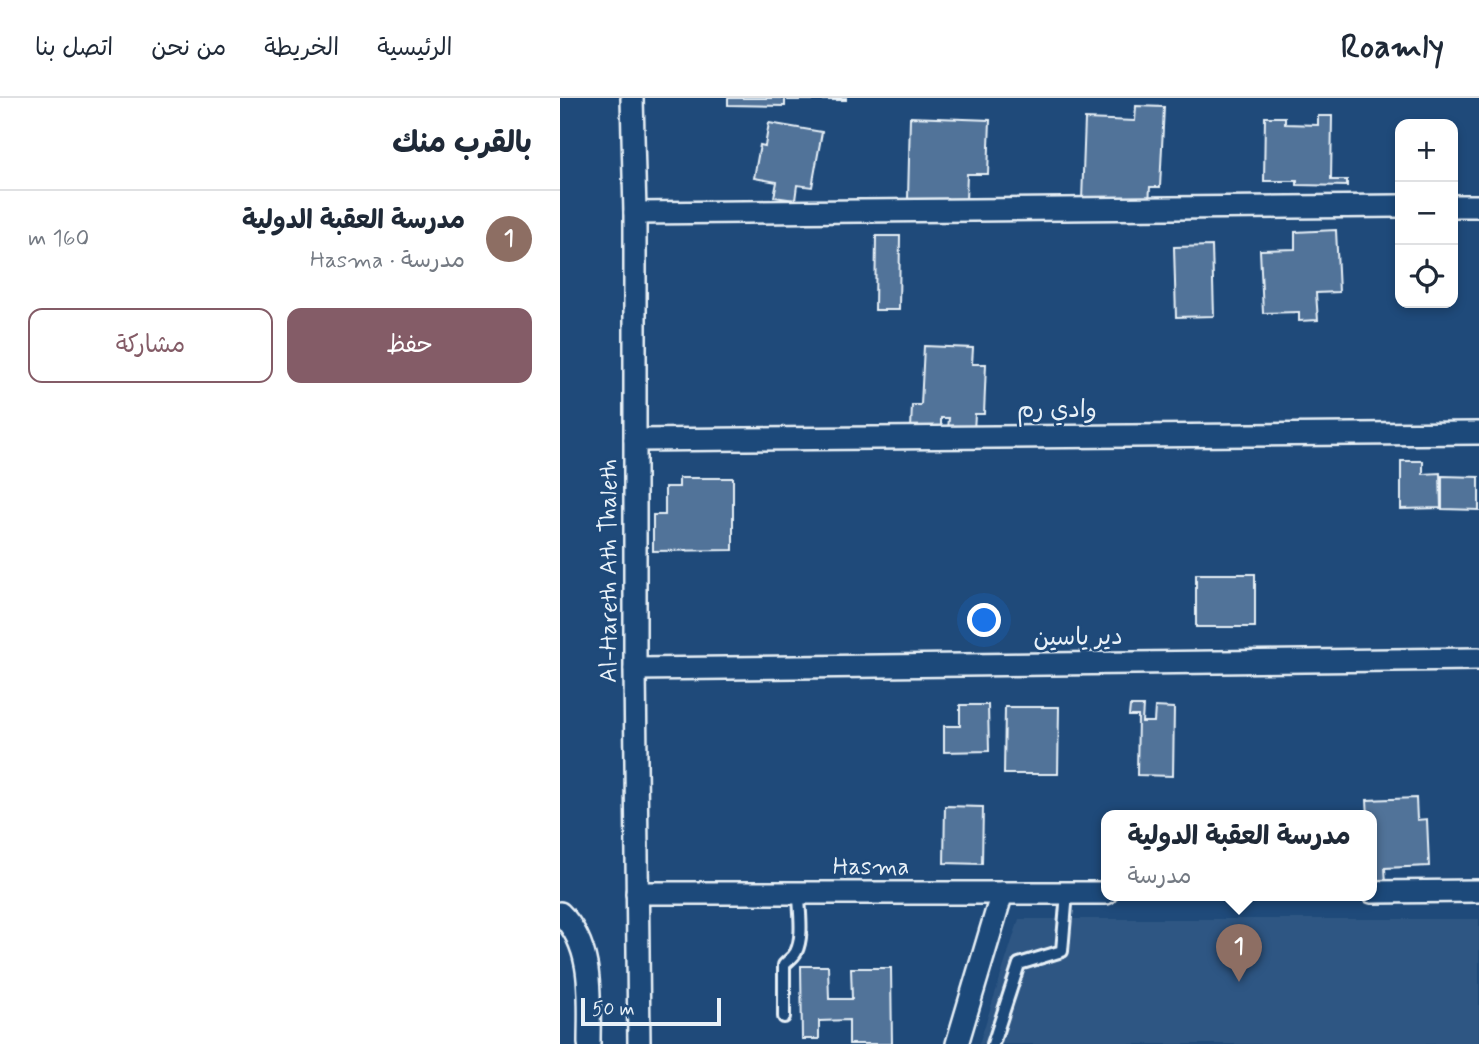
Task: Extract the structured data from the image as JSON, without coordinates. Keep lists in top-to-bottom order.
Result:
{
  "streets": {
    "street": [
      "وادي رم",
      "Al-Hareth Ath Thaleth",
      "دير ياسين",
      "Hasma"
    ]
  },
  "crossings": [
    ["وادي رم", "Al-Hareth Ath Thaleth"],
    ["Al-Hareth Ath Thaleth", "دير ياسين"],
    ["Al-Hareth Ath Thaleth", "Hasma"]
  ],
  "scale_bar": "50 m",
  "page": {
    "header": "Roamly",
    "nav": [
      "الرئيسية",
      "الخريطة",
      "من نحن",
      "اتصل بنا"
    ],
    "heading": "بالقرب منك",
    "map_buttons": ["+", "−"],
    "list": [
      {
        "mark": "1",
        "name": "مدرسة العقبة الدولية",
        "note": "مدرسة · Hasma",
        "value": "160 m"
      }
    ],
    "buttons": ["حفظ", "مشاركة"],
    "popup": ["مدرسة العقبة الدولية", "مدرسة"],
    "pins": "1",
    "scale": "50 m"
  }
}
